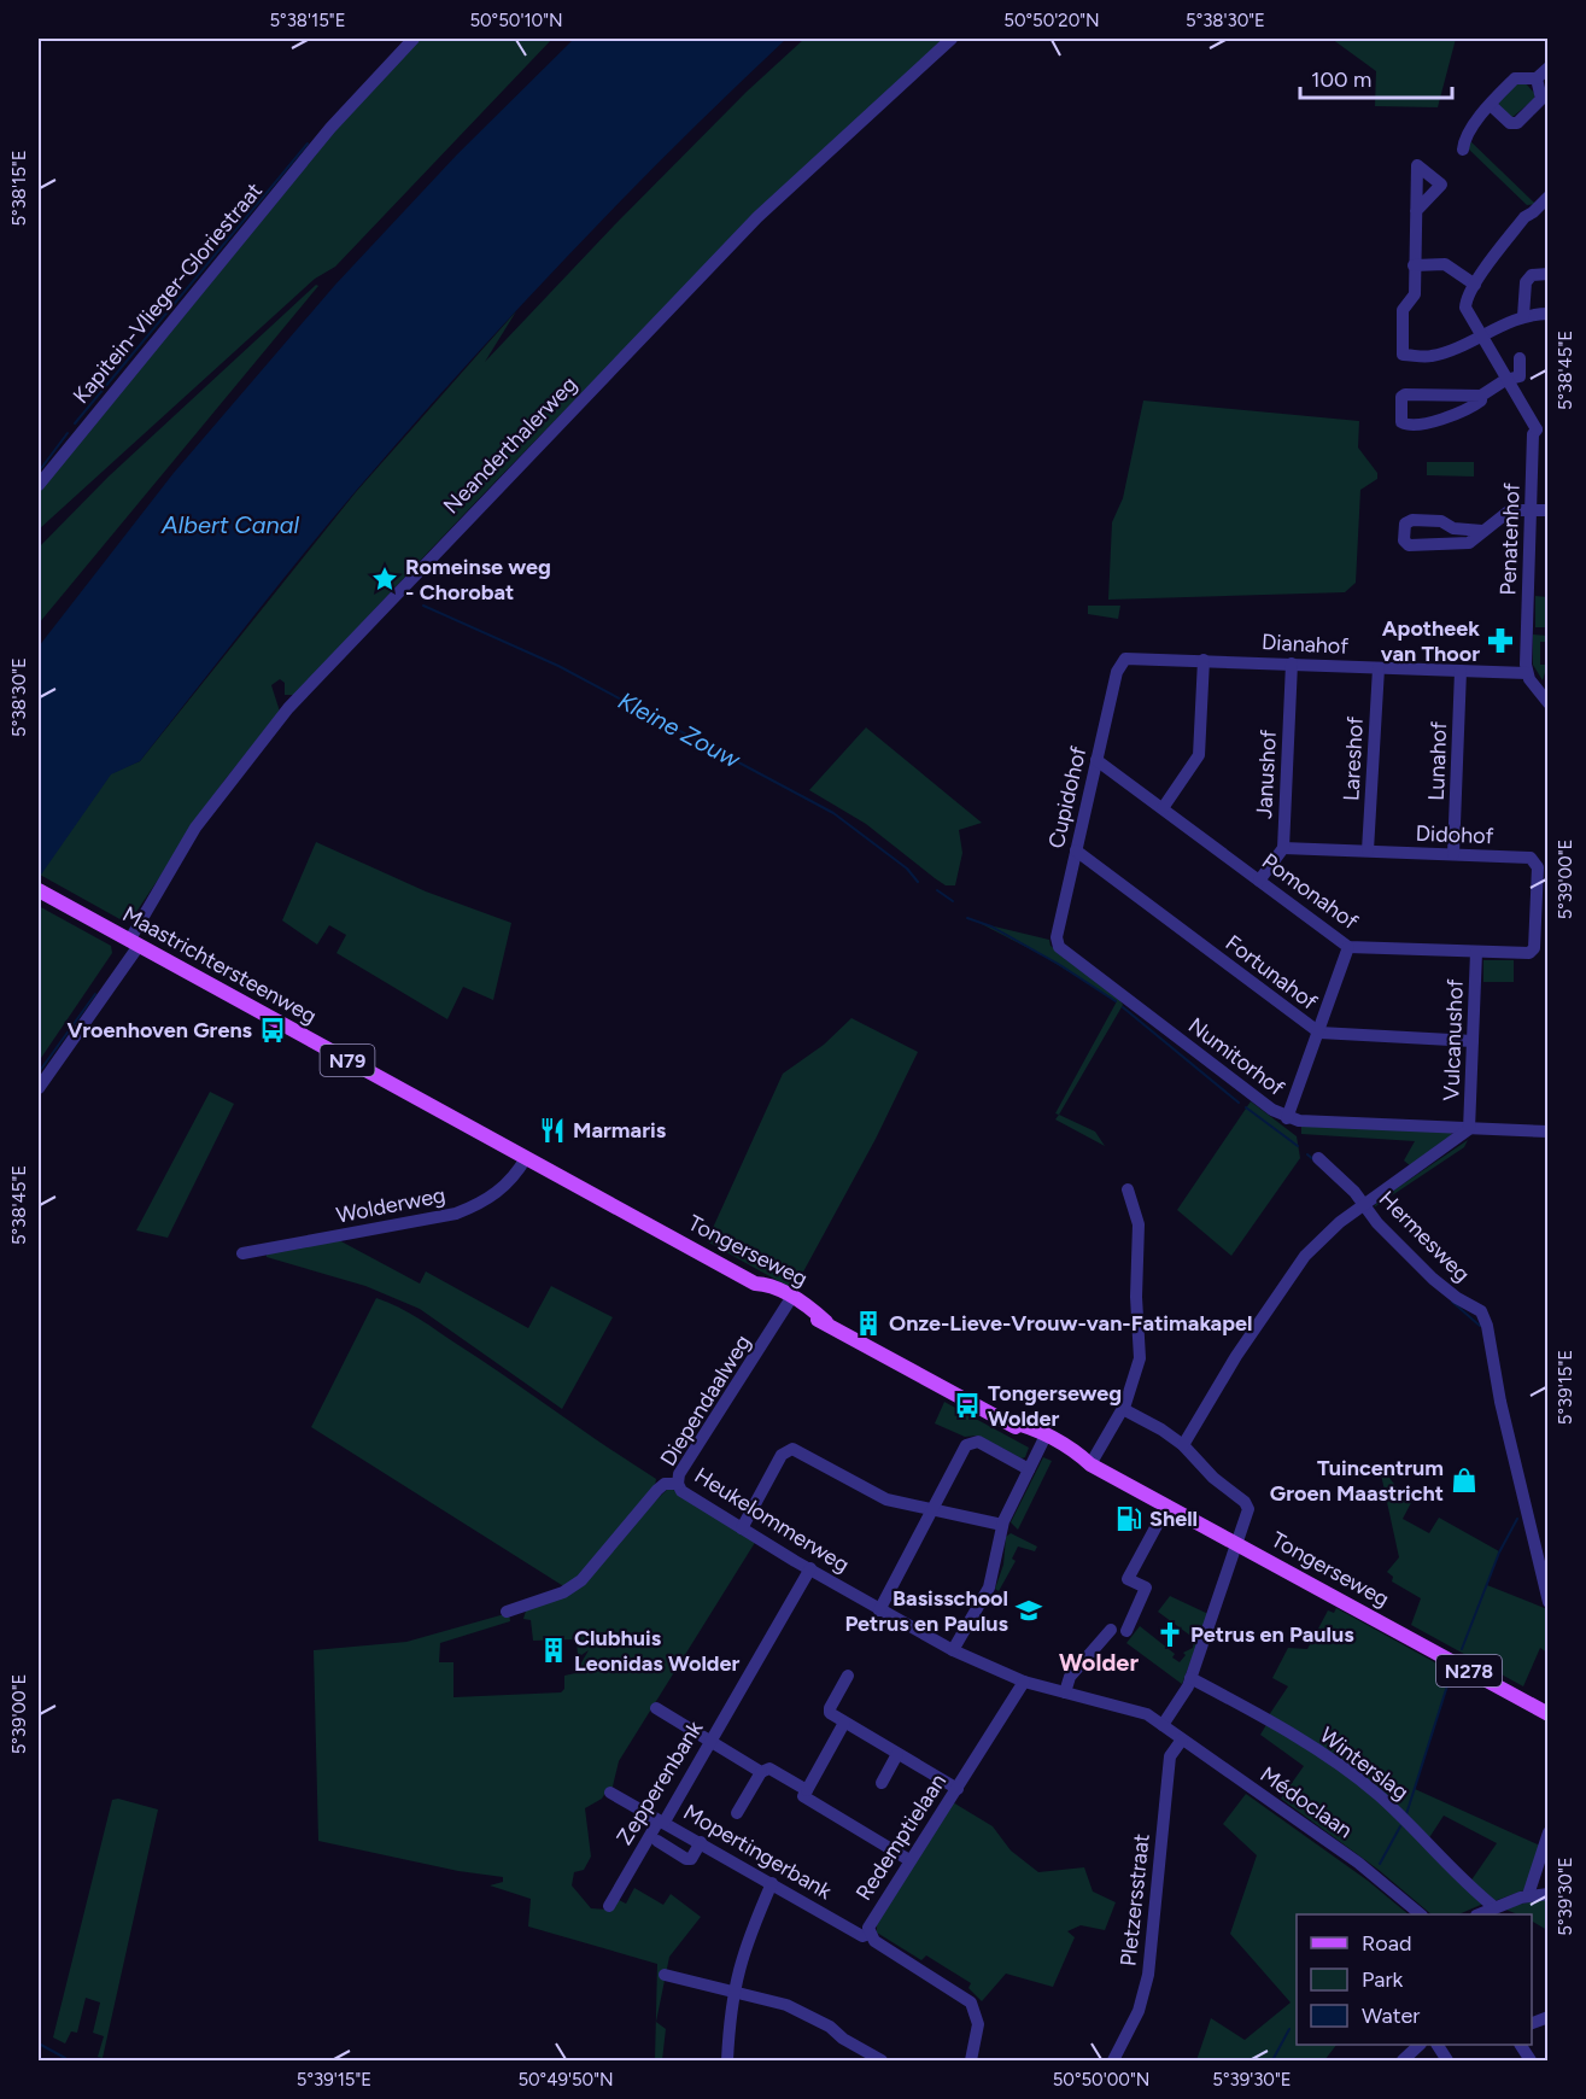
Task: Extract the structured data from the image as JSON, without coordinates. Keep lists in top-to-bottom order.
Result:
{
  "streets": {
    "main road": [
      "Maastrichtersteenweg",
      "N79",
      "Tongerseweg",
      "N278"
    ],
    "street": [
      "Kapitein-Vlieger-Gloriestraat",
      "Neanderthalerweg",
      "Penatenhof",
      "Dianahof",
      "Lareshof",
      "Lunahof",
      "Janushof",
      "Cupidohof",
      "Didohof",
      "Pomonahof",
      "Fortunahof",
      "Vulcanushof",
      "Numitorhof",
      "Wolderweg",
      "Hermesweg",
      "Diependaalweg",
      "Heukelommerweg",
      "Winterslag",
      "Zepperenbank",
      "Médoclaan",
      "Redemptielaan",
      "Mopertingerbank",
      "Pletzersstraat"
    ]
  },
  "crossings": [
    ["Neanderthalerweg", "Maastrichtersteenweg"],
    ["Penatenhof", "Dianahof"],
    ["Dianahof", "Lareshof"],
    ["Dianahof", "Lunahof"],
    ["Dianahof", "Janushof"],
    ["Dianahof", "Cupidohof"],
    ["Lareshof", "Didohof"],
    ["Lunahof", "Didohof"],
    ["Janushof", "Didohof"],
    ["Janushof", "Pomonahof"],
    ["Cupidohof", "Pomonahof"],
    ["Cupidohof", "Fortunahof"],
    ["Cupidohof", "Numitorhof"],
    ["Didohof", "Pomonahof"],
    ["Pomonahof", "Vulcanushof"],
    ["Maastrichtersteenweg", "Wolderweg"],
    ["Maastrichtersteenweg", "Tongerseweg"],
    ["Fortunahof", "Vulcanushof"],
    ["Vulcanushof", "Numitorhof"],
    ["Tongerseweg", "Diependaalweg"],
    ["Diependaalweg", "Heukelommerweg"],
    ["Heukelommerweg", "Zepperenbank"],
    ["Heukelommerweg", "Médoclaan"],
    ["Heukelommerweg", "Redemptielaan"],
    ["Zepperenbank", "Mopertingerbank"],
    ["Médoclaan", "Pletzersstraat"],
    ["Redemptielaan", "Mopertingerbank"]
  ],
  "districts": ["Wolder"],
  "water": ["Albert Canal", "Kleine Zouw"],
  "places": {
    "place": ["Romeinse weg - Chorobat"],
    "pharmacy": ["Apotheek van Thoor"],
    "bus stop": ["Vroenhoven Grens", "Tongerseweg Wolder"],
    "restaurant": ["Marmaris"],
    "building": ["Onze-Lieve-Vrouw-van-Fatimakapel", "Clubhuis Leonidas Wolder"],
    "shop": ["Tuincentrum Groen Maastricht"],
    "fuel station": ["Shell"],
    "school or university": ["Basisschool Petrus en Paulus"],
    "church": ["Petrus en Paulus"]
  },
  "legend": ["Road", "Park", "Water"],
  "scale_bar": "100 m",
  "coordinates": [
    "5°38'15\"E",
    "50°50'10\"N",
    "50°50'20\"N",
    "5°38'30\"E",
    "5°38'45\"E",
    "5°39'00\"E",
    "5°39'15\"E",
    "5°39'30\"E",
    "50°49'50\"N",
    "50°50'00\"N"
  ]
}
